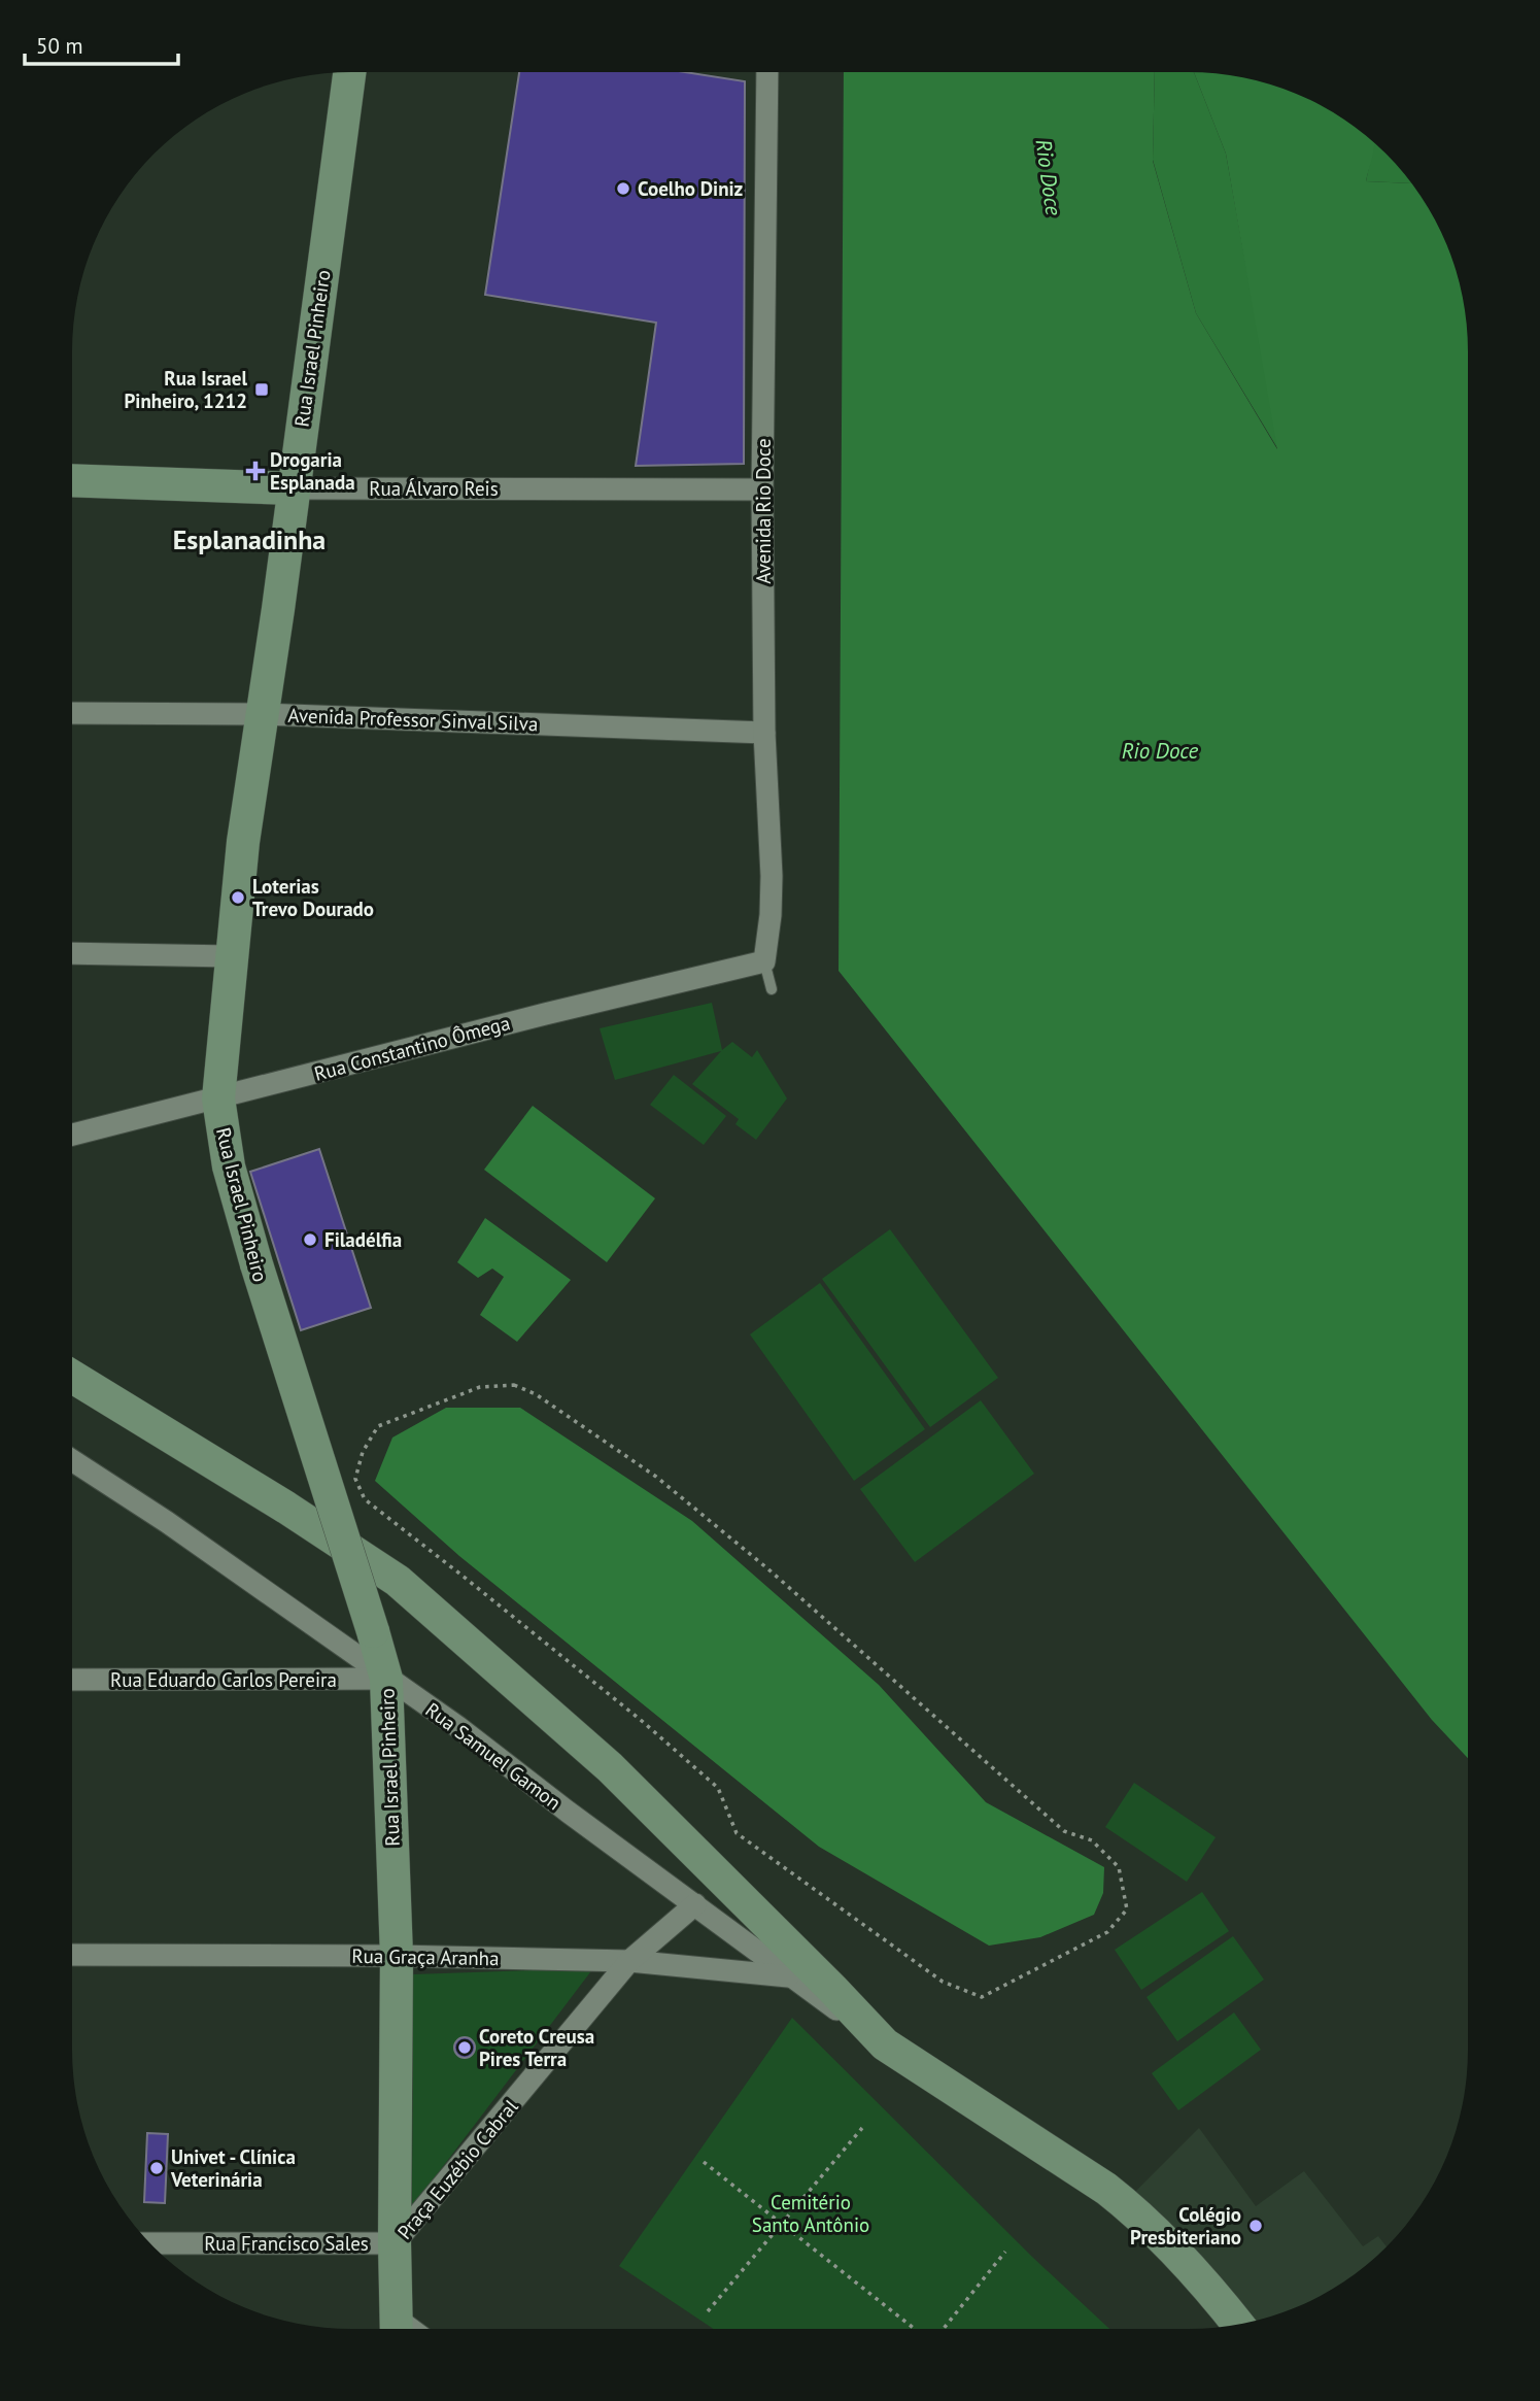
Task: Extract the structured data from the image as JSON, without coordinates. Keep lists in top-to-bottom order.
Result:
{
  "streets": {
    "main road": ["Rua Israel Pinheiro", "Rua Álvaro Reis"],
    "street": [
      "Avenida Rio Doce",
      "Avenida Professor Sinval Silva",
      "Rua Constantino Ômega",
      "Rua Eduardo Carlos Pereira",
      "Rua Samuel Gamon",
      "Rua Graça Aranha",
      "Praça Euzébio Cabral",
      "Rua Francisco Sales"
    ]
  },
  "crossings": [
    ["Rua Israel Pinheiro", "Rua Álvaro Reis"],
    ["Rua Israel Pinheiro", "Avenida Professor Sinval Silva"],
    ["Rua Israel Pinheiro", "Rua Constantino Ômega"],
    ["Rua Israel Pinheiro", "Rua Eduardo Carlos Pereira"],
    ["Rua Israel Pinheiro", "Rua Samuel Gamon"],
    ["Rua Israel Pinheiro", "Rua Graça Aranha"],
    ["Rua Israel Pinheiro", "Praça Euzébio Cabral"],
    ["Rua Israel Pinheiro", "Rua Francisco Sales"],
    ["Rua Álvaro Reis", "Avenida Rio Doce"],
    ["Avenida Rio Doce", "Avenida Professor Sinval Silva"],
    ["Avenida Rio Doce", "Rua Constantino Ômega"],
    ["Rua Eduardo Carlos Pereira", "Rua Samuel Gamon"],
    ["Rua Samuel Gamon", "Rua Graça Aranha"],
    ["Rua Samuel Gamon", "Praça Euzébio Cabral"],
    ["Rua Graça Aranha", "Praça Euzébio Cabral"],
    ["Praça Euzébio Cabral", "Rua Francisco Sales"]
  ],
  "districts": ["Esplanadinha"],
  "water": ["Rio Doce"],
  "parks": ["Cemitério Santo Antônio"],
  "places": {
    "other": [
      "Coelho Diniz",
      "Loterias Trevo Dourado",
      "Filadélfia",
      "Coreto Creusa Pires Terra",
      "Univet - Clínica Veterinária",
      "Colégio Presbiteriano"
    ],
    "transit": ["Rua Israel Pinheiro, 1212"],
    "health": ["Drogaria Esplanada"]
  },
  "scale_bar": "50 m"
}
